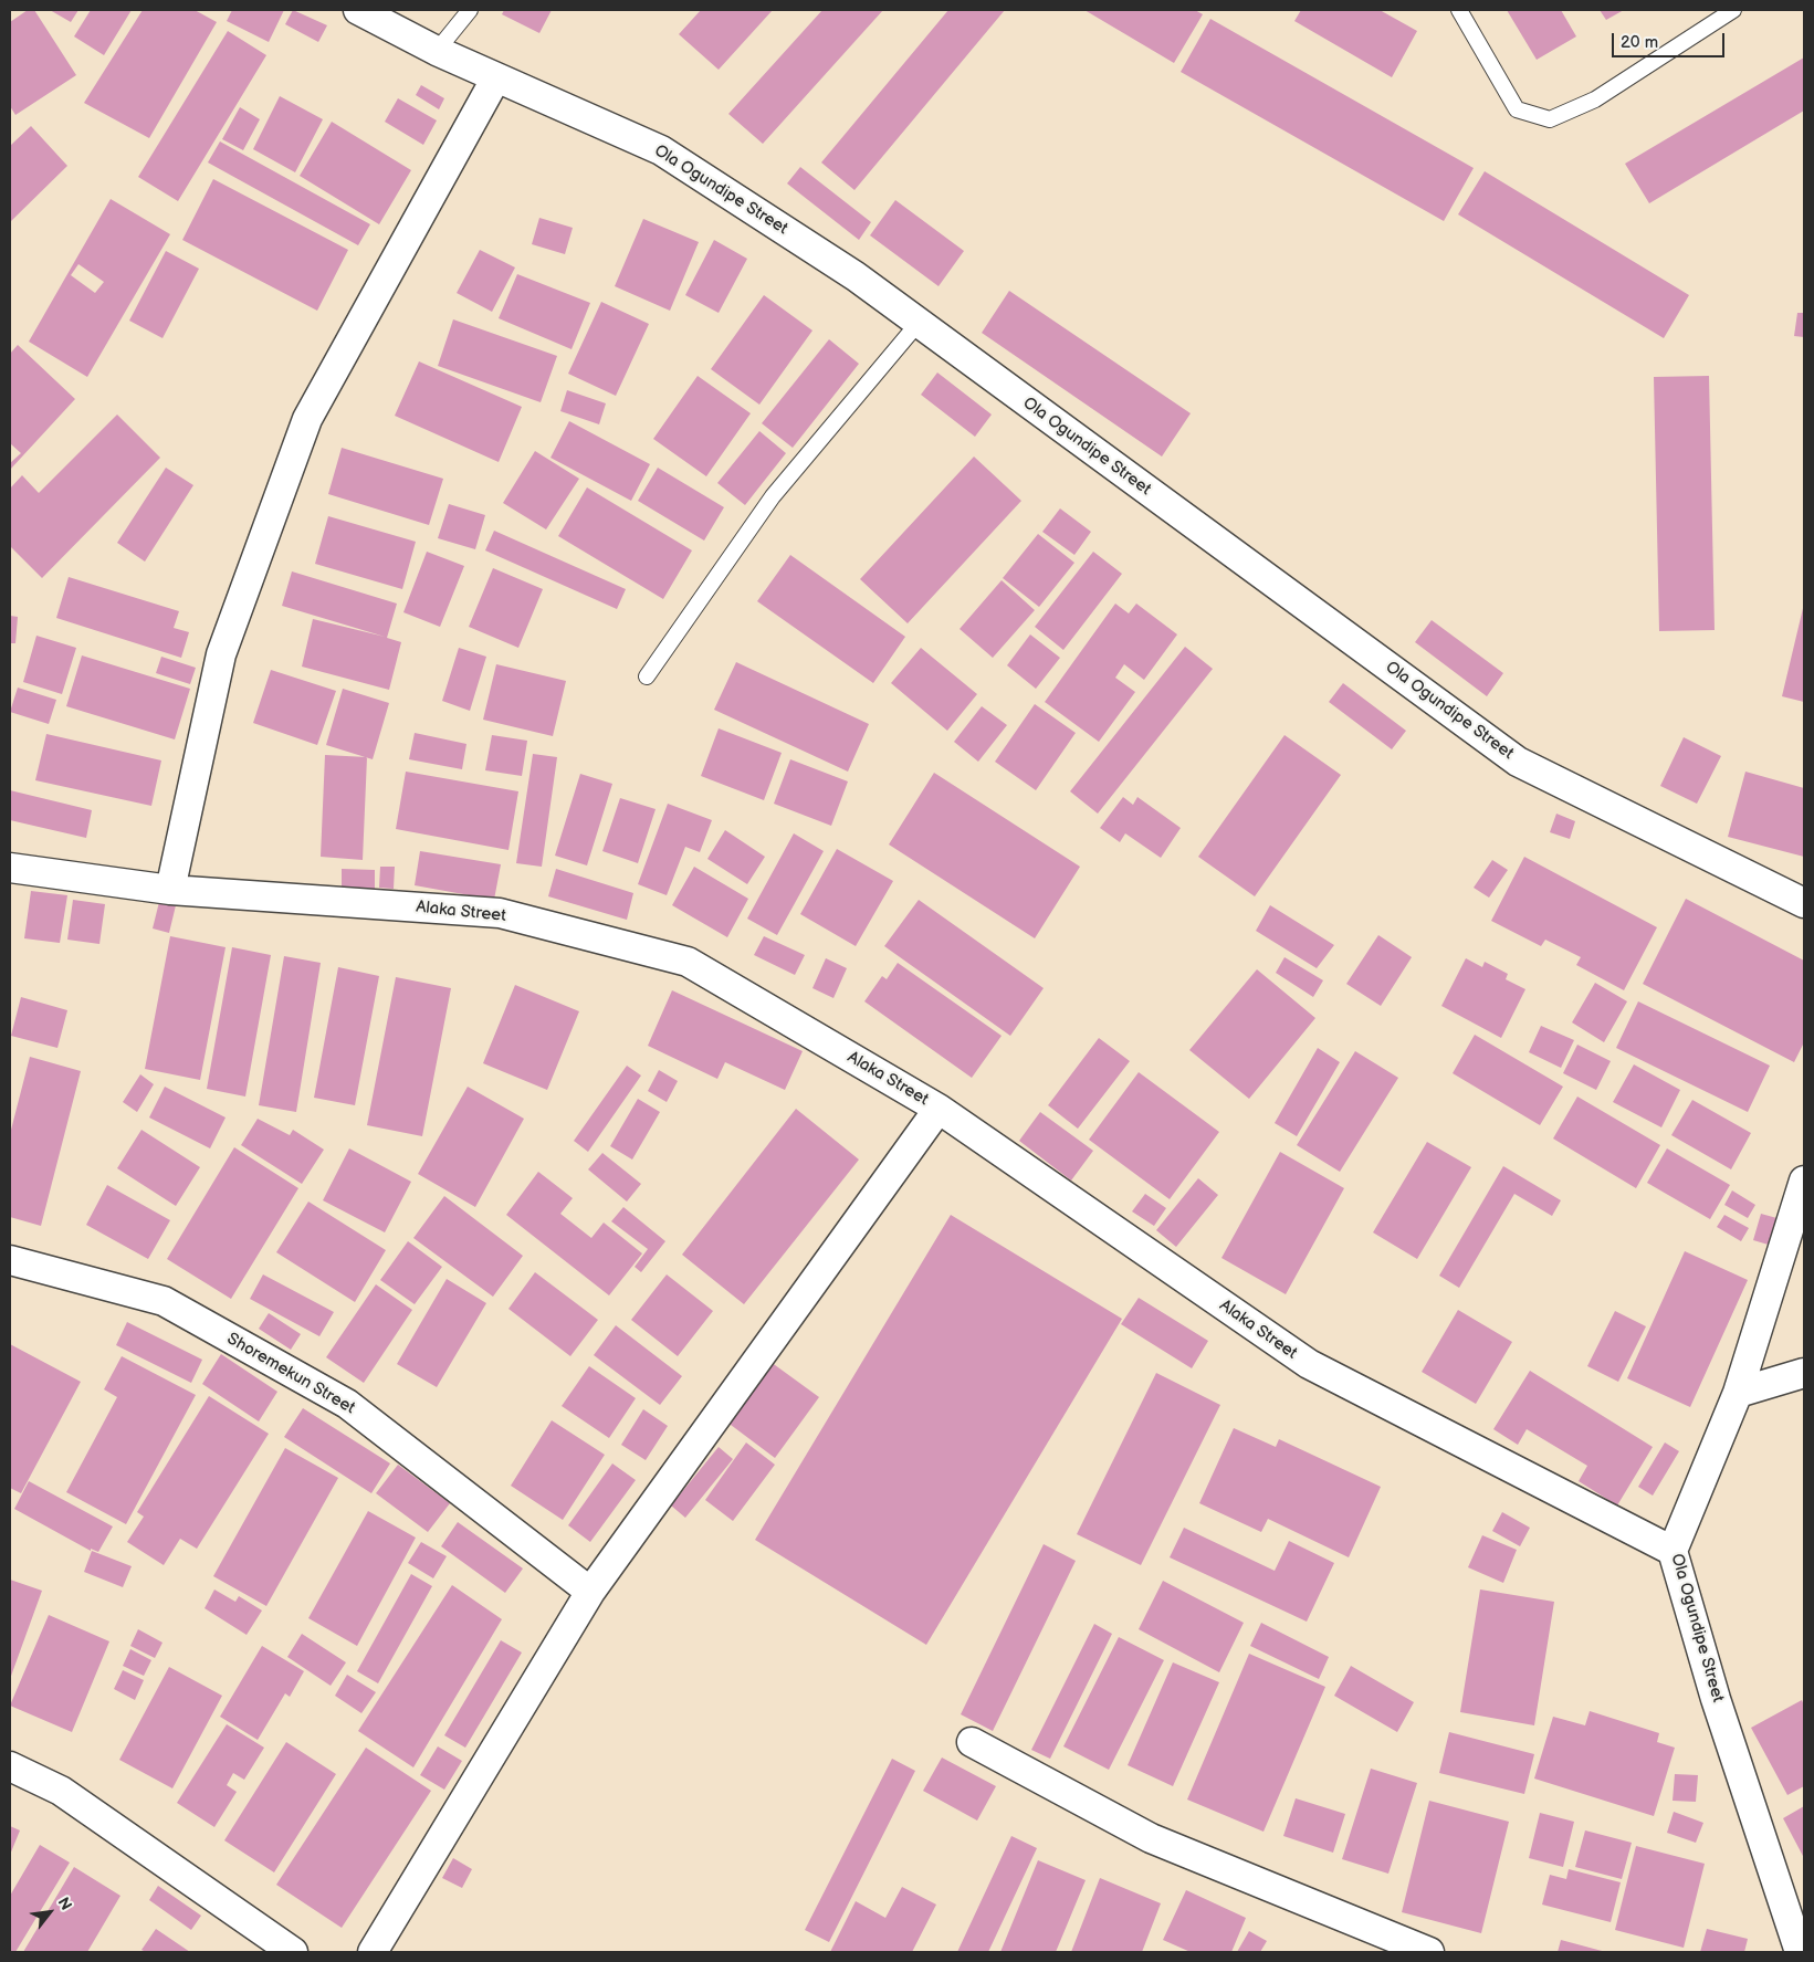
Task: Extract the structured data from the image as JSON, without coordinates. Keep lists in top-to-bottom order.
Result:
{
  "streets": {
    "street": ["Ola Ogundipe Street", "Alaka Street", "Shoremekun Street"]
  },
  "crossings": [
    ["Ola Ogundipe Street", "Alaka Street"]
  ],
  "scale_bar": "20 m",
  "north": "top right"
}
